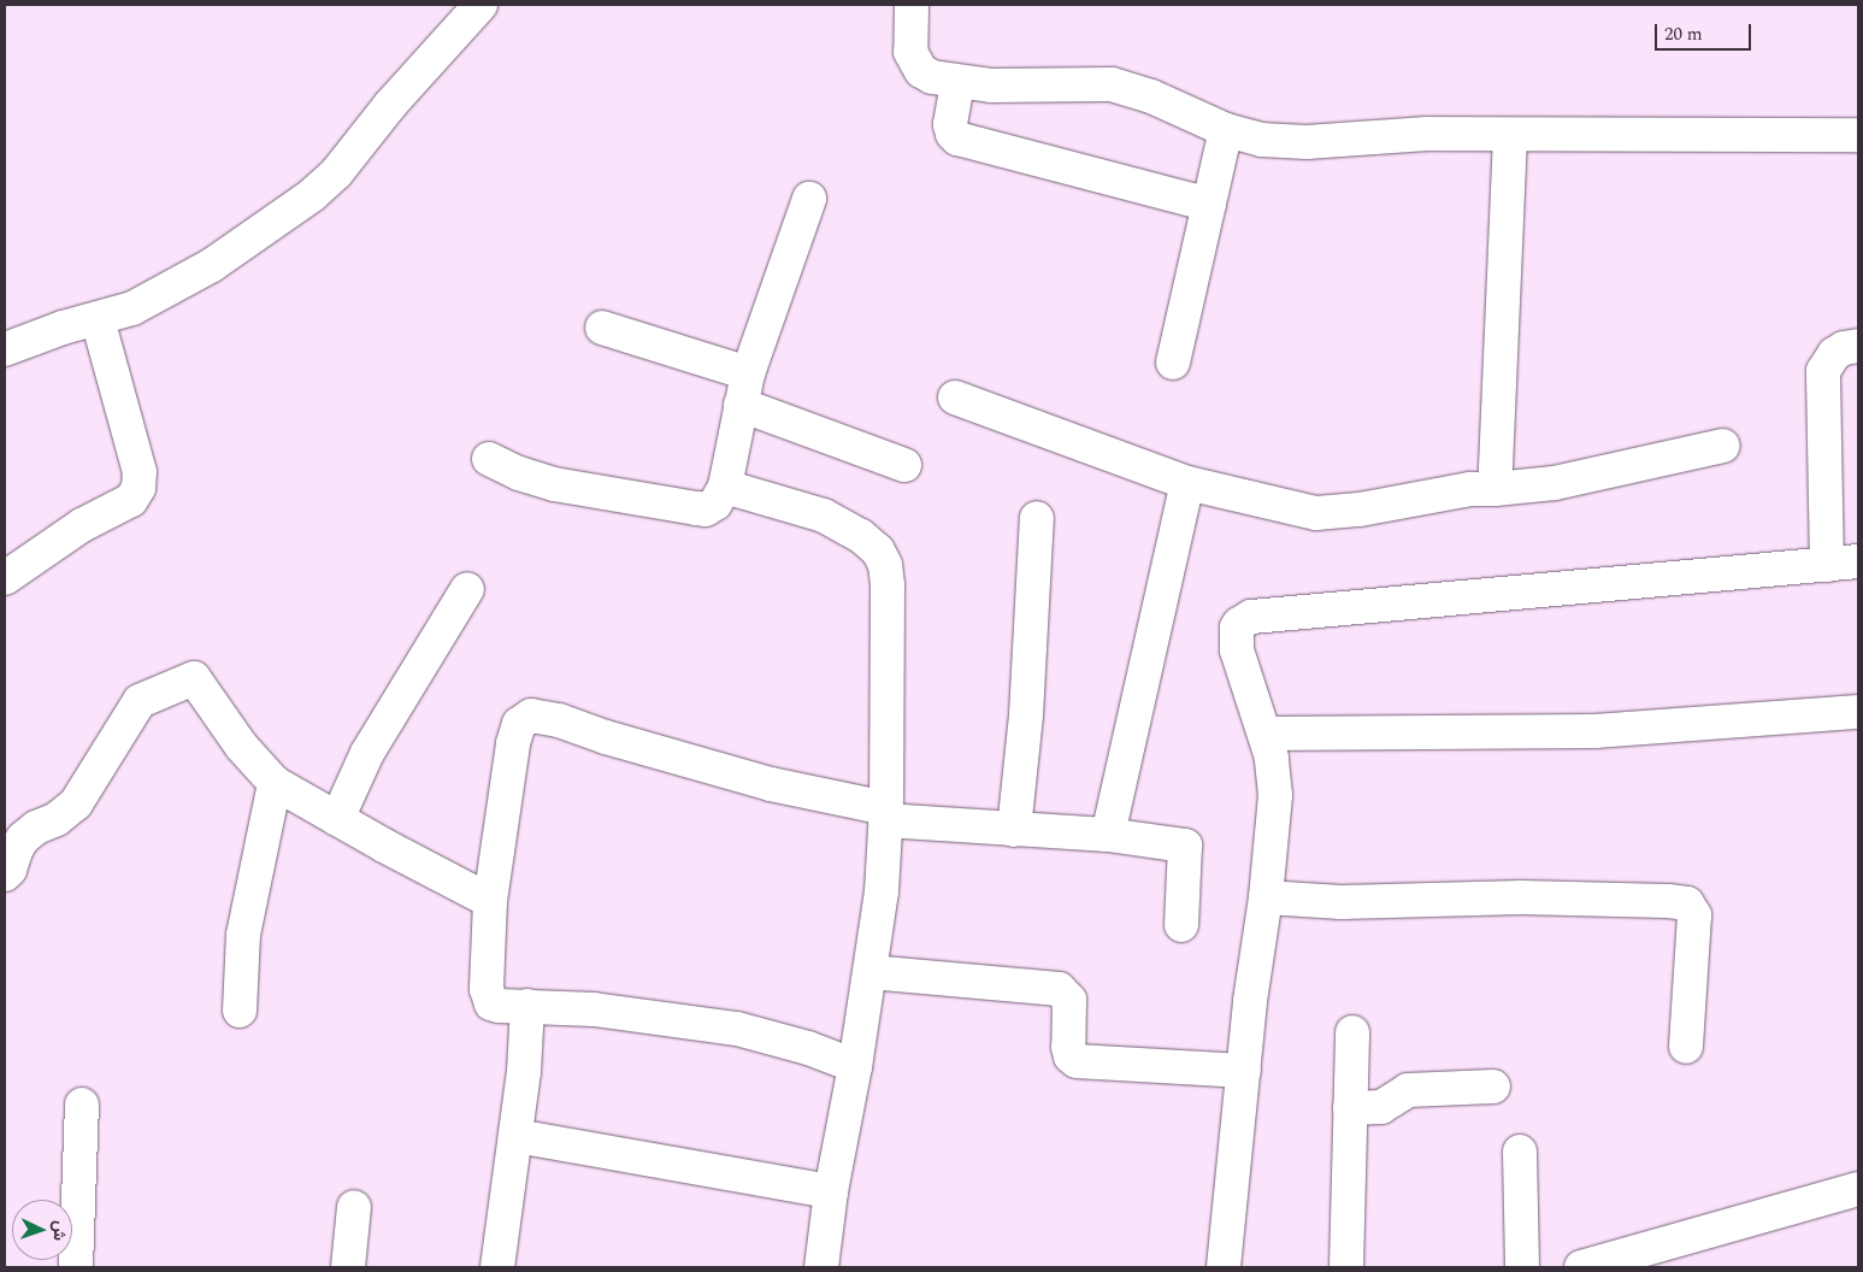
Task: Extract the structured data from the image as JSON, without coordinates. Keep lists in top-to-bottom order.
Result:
{
  "scale_bar": "20 m",
  "north": "right"
}
